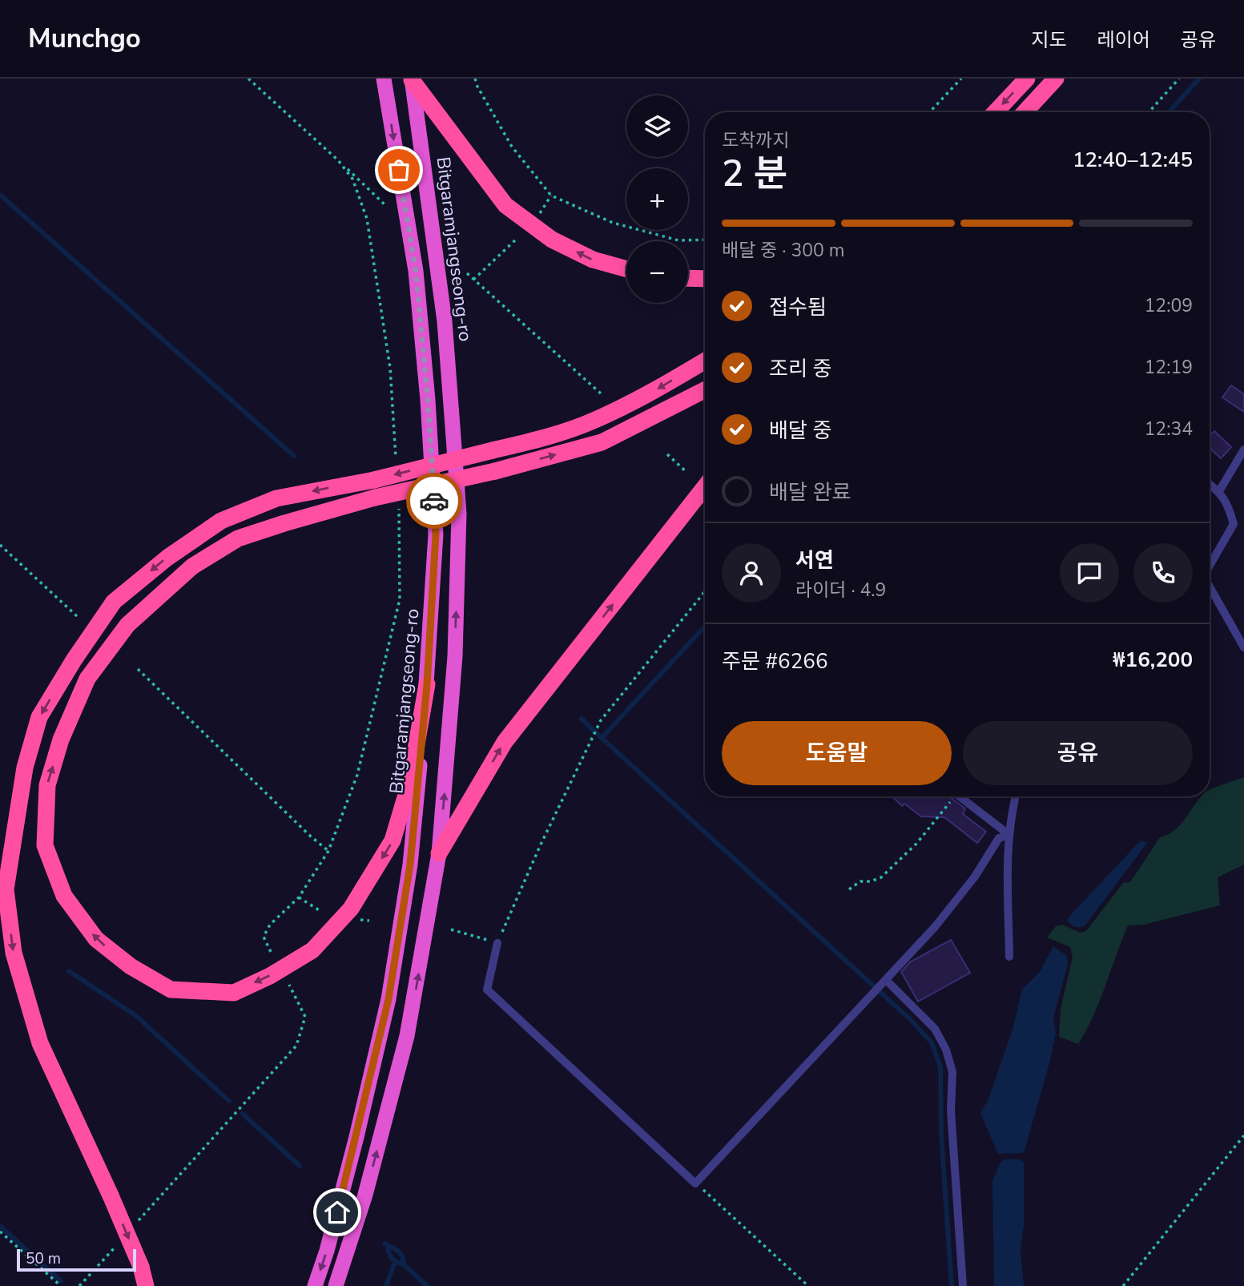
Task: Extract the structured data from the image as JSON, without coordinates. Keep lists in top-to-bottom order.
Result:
{
  "streets": {
    "highway": ["Bitgaramjangseong-ro"]
  },
  "scale_bar": "50 m",
  "page": {
    "header": "Munchgo",
    "nav": ["지도", "레이어", "공유"],
    "map_buttons": ["+", "−"],
    "heading": ["2 분", "도착까지", "12:40–12:45"],
    "panel": [
      "서연",
      "라이더 · 4.9",
      "주문 #6266",
      "₩16,200"
    ],
    "bar": "배달 중 · 300 m",
    "list": [
      ["접수됨", "12:09"],
      ["조리 중", "12:19"],
      ["배달 중", "12:34"],
      "배달 완료"
    ],
    "buttons": ["도움말", "공유"],
    "scale": "50 m"
  }
}
